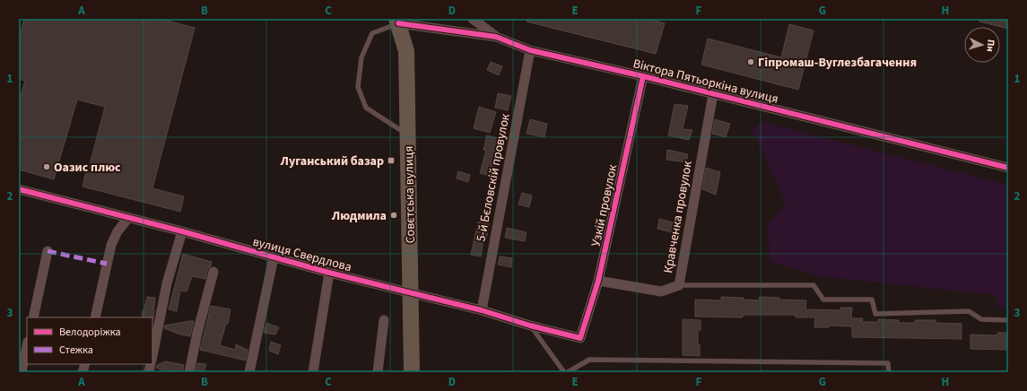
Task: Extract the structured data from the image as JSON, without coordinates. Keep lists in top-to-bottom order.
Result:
{
  "streets": {
    "main road": ["Совєтська вулиця"],
    "street": [
      "Віктора Пятьоркіна вулиця",
      "5-й Бєловскій провулок",
      "Узкій провулок",
      "Кравченка провулок",
      "вулиця Свердлова"
    ]
  },
  "crossings": [
    ["Віктора Пятьоркіна вулиця", "5-й Бєловскій провулок"],
    ["Віктора Пятьоркіна вулиця", "Совєтська вулиця"],
    ["Віктора Пятьоркіна вулиця", "Узкій провулок"],
    ["Віктора Пятьоркіна вулиця", "Кравченка провулок"],
    ["5-й Бєловскій провулок", "вулиця Свердлова"],
    ["Совєтська вулиця", "вулиця Свердлова"],
    ["Узкій провулок", "Кравченка провулок"],
    ["Узкій провулок", "вулиця Свердлова"]
  ],
  "places": {
    "other": ["Гіпромаш-Вуглезбагачення", "Оазис плюс", "Людмила"],
    "transit": ["Луганський базар"]
  },
  "legend": ["Велодоріжка", "Стежка"],
  "north": "right",
  "grid": {
    "columns": [
      "A",
      "B",
      "C",
      "D",
      "E",
      "F",
      "G",
      "H"
    ],
    "rows": ["1", "2", "3"]
  }
}
